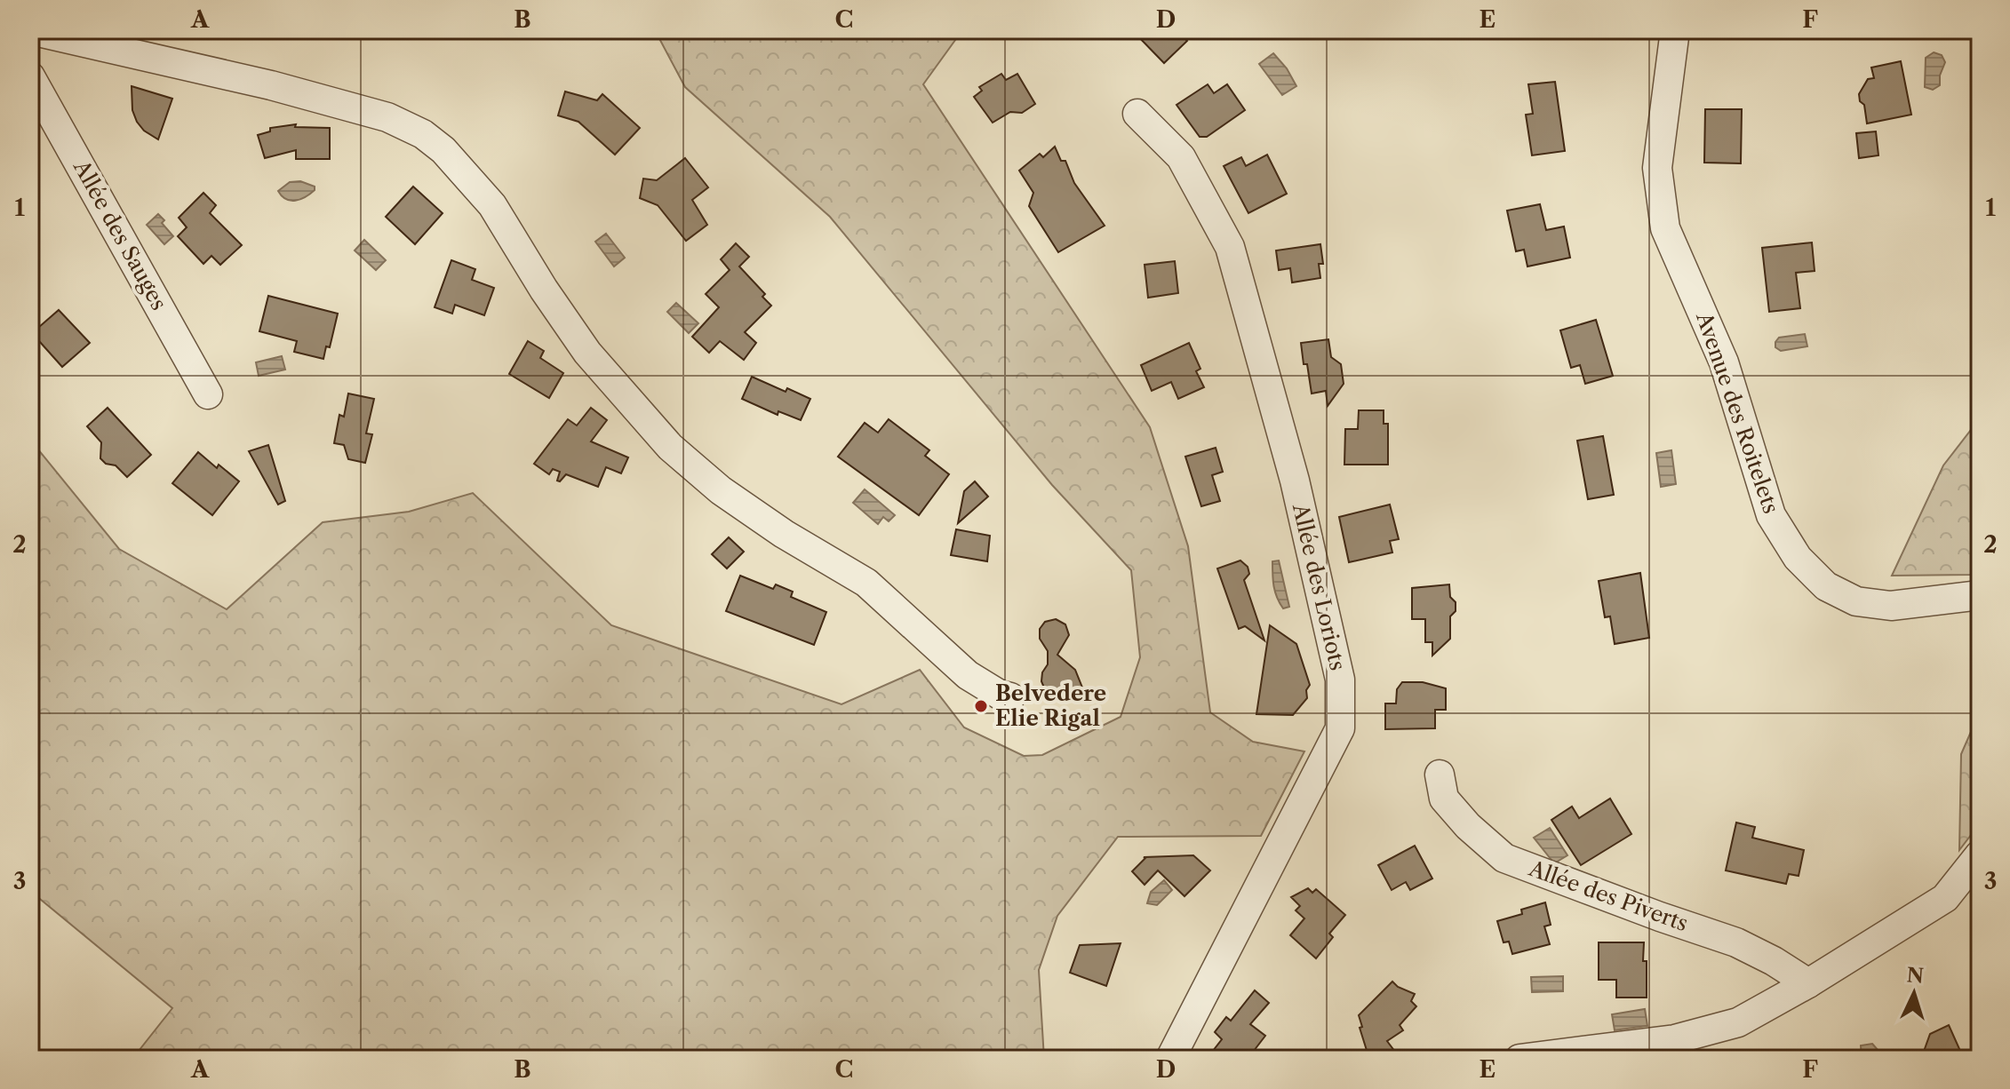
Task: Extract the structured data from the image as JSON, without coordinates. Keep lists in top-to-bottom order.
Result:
{
  "streets": {
    "street": [
      "Allée des Sauges",
      "Avenue des Roitelets",
      "Allée des Loriots",
      "Allée des Piverts"
    ]
  },
  "places": ["Belvedere Elie Rigal"],
  "north": "top",
  "grid": {
    "columns": [
      "A",
      "B",
      "C",
      "D",
      "E",
      "F"
    ],
    "rows": ["1", "2", "3"]
  }
}
